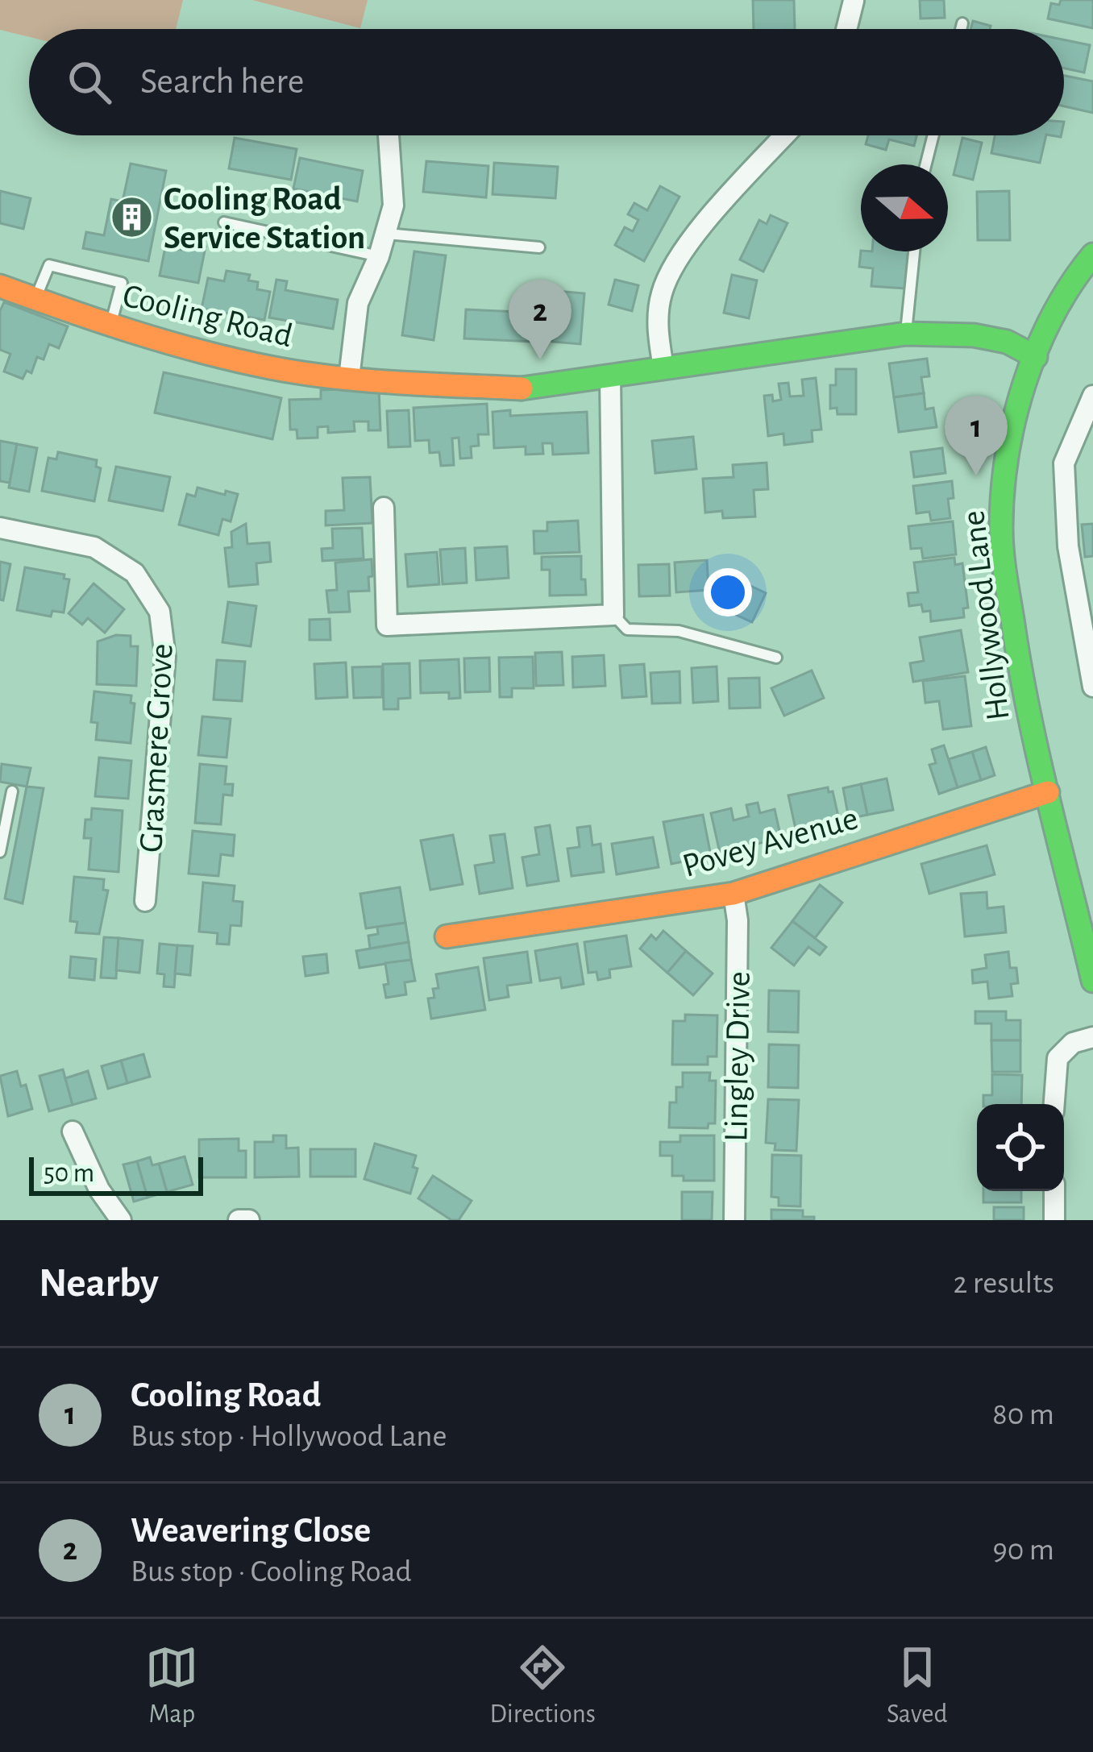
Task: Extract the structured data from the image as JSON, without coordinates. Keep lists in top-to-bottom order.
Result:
{
  "streets": {
    "main road": ["Cooling Road", "Hollywood Lane", "Povey Avenue"],
    "street": ["Grasmere Grove", "Lingley Drive"]
  },
  "crossings": [
    ["Cooling Road", "Hollywood Lane"],
    ["Hollywood Lane", "Povey Avenue"],
    ["Povey Avenue", "Lingley Drive"]
  ],
  "places": {
    "building": ["Cooling Road Service Station"]
  },
  "scale_bar": "50 m",
  "north": "right",
  "page": {
    "search": "Search here",
    "pins": ["2", "1"],
    "scale": "50 m",
    "heading": ["Nearby", "2 results"],
    "list": [
      {
        "mark": "1",
        "name": "Cooling Road",
        "note": "Bus stop · Hollywood Lane",
        "value": "80 m"
      },
      {
        "mark": "2",
        "name": "Weavering Close",
        "note": "Bus stop · Cooling Road",
        "value": "90 m"
      }
    ],
    "nav": ["Map", "Directions", "Saved"]
  }
}
